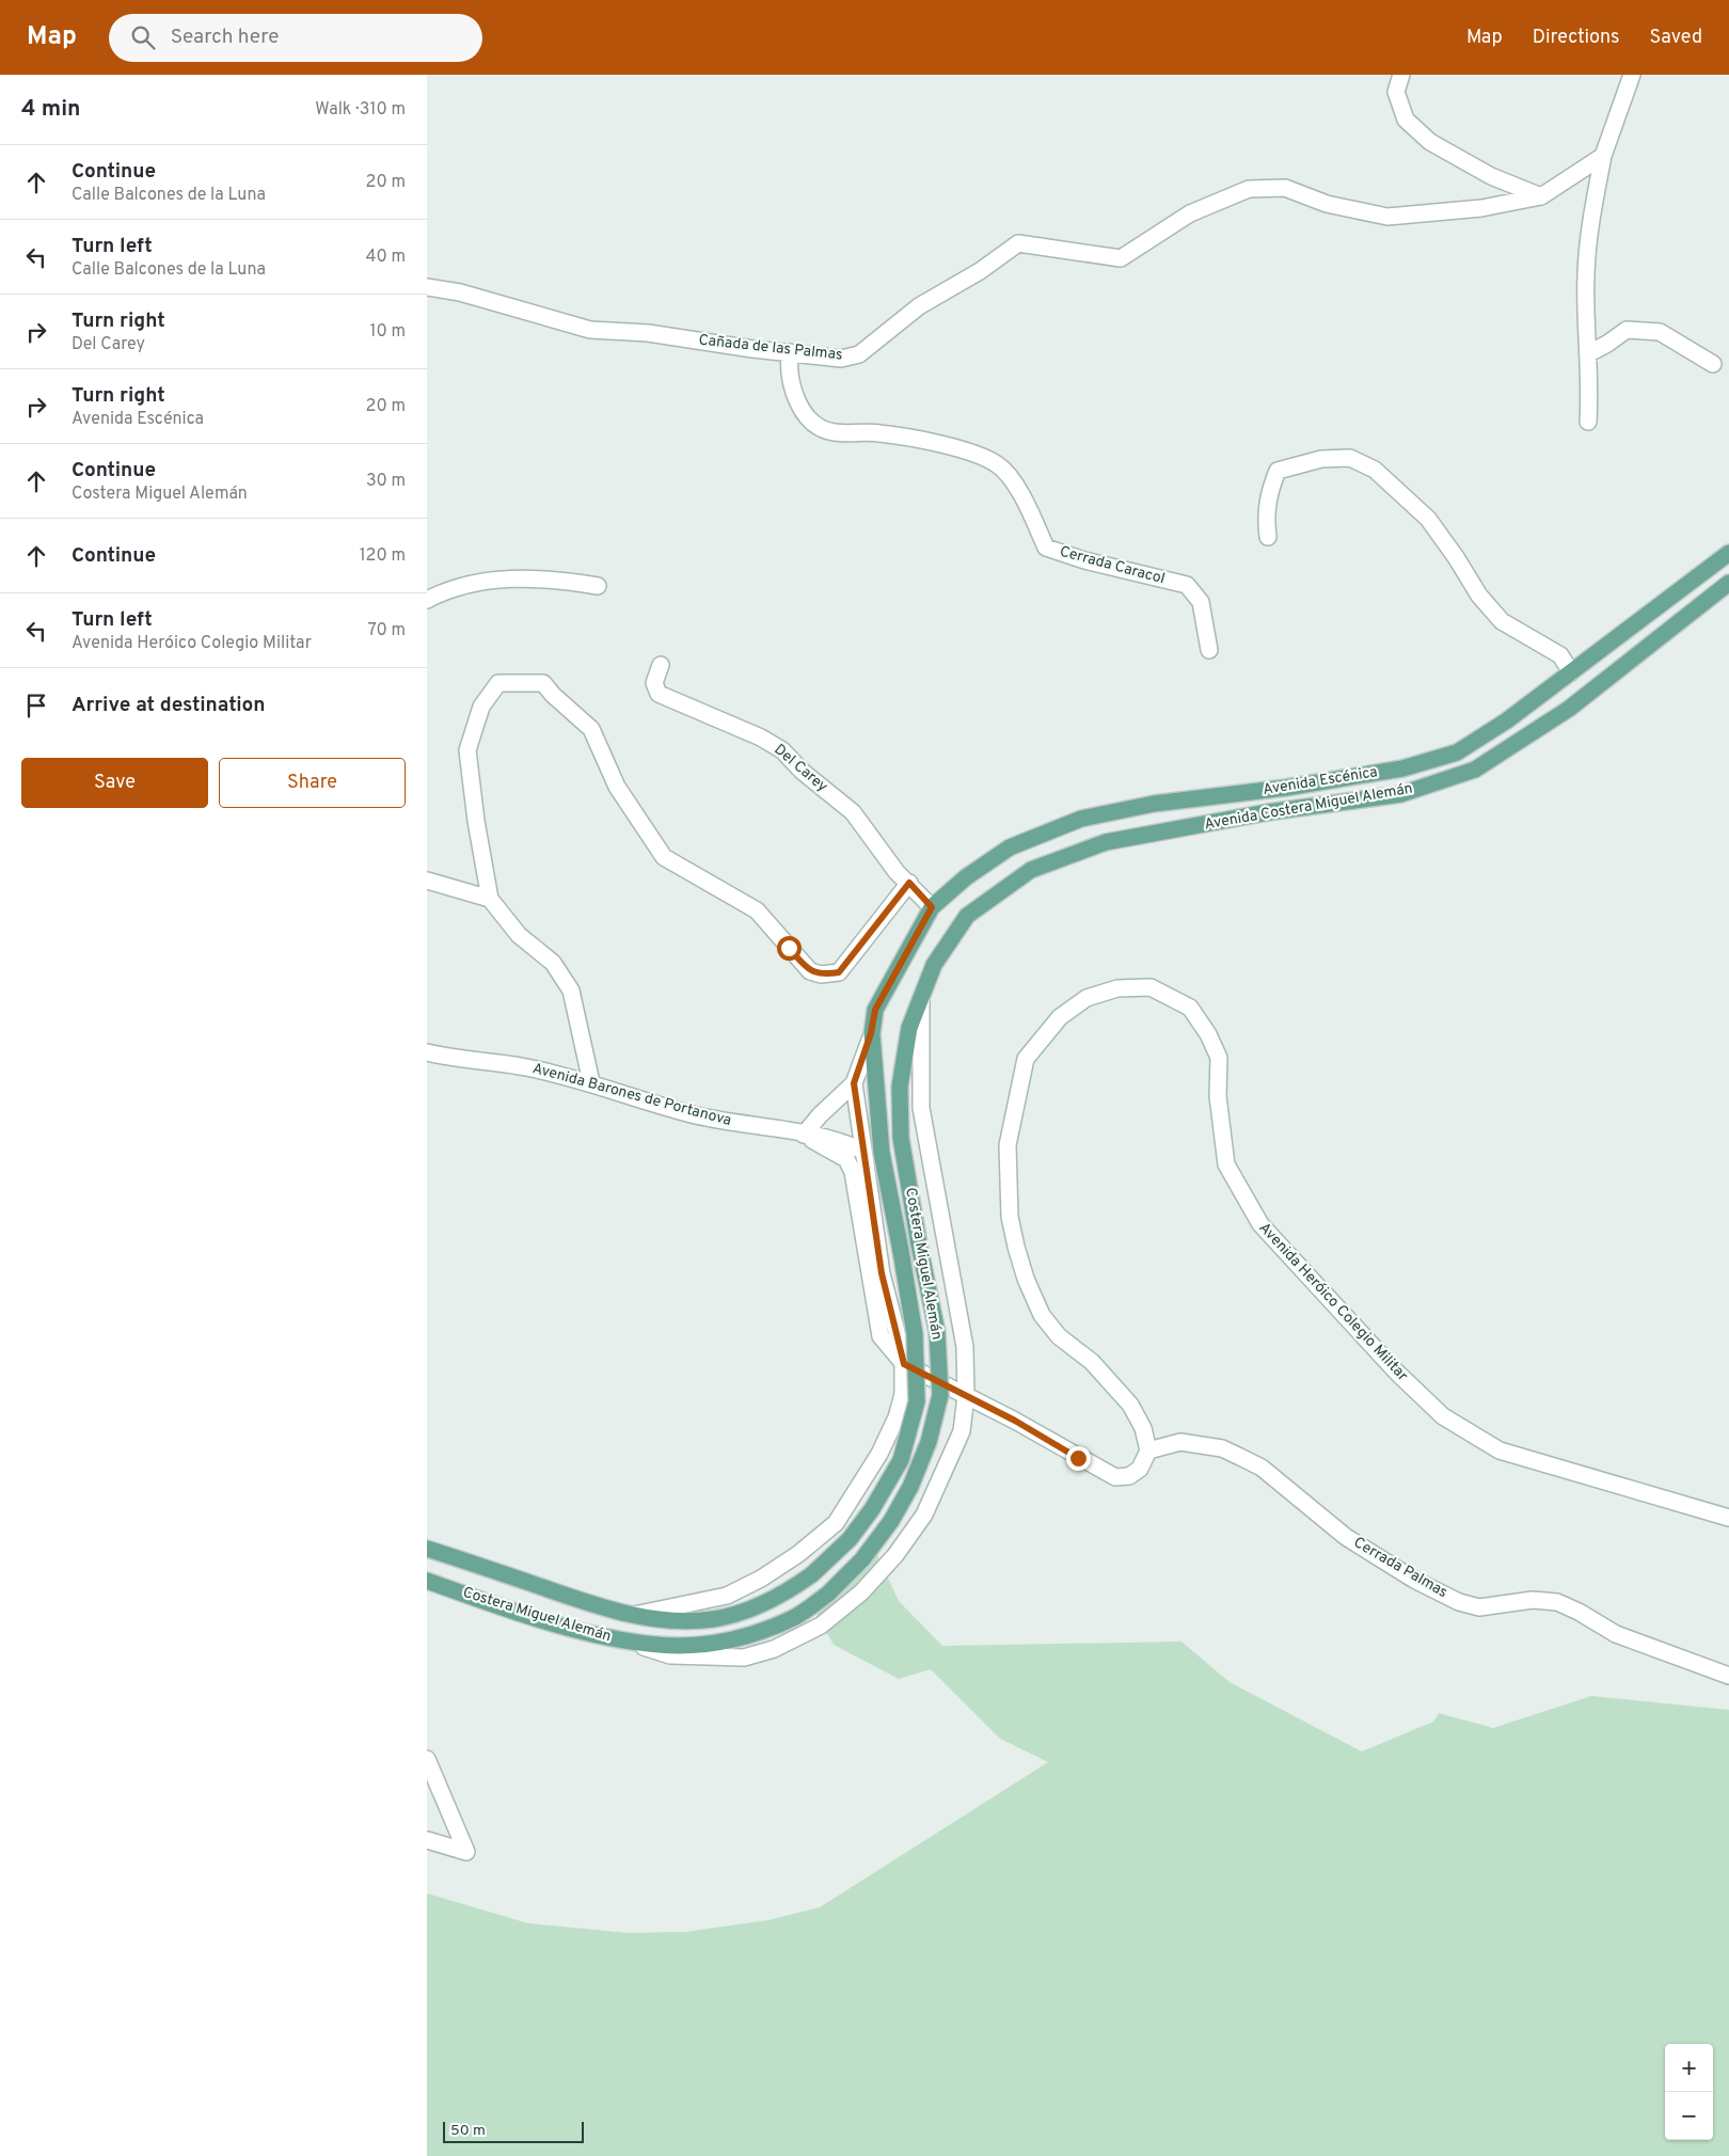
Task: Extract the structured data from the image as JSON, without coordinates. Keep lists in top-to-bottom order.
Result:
{
  "streets": {
    "main road": ["Avenida Escénica", "Avenida Costera Miguel Alemán", "Costera Miguel Alemán"],
    "street": [
      "Cañada de las Palmas",
      "Cerrada Caracol",
      "Del Carey",
      "Avenida Barones de Portanova",
      "Avenida Heróico Colegio Militar",
      "Cerrada Palmas"
    ]
  },
  "crossings": [
    ["Cañada de las Palmas", "Cerrada Caracol"],
    ["Del Carey", "Avenida Escénica"],
    ["Avenida Escénica", "Costera Miguel Alemán"],
    ["Avenida Costera Miguel Alemán", "Costera Miguel Alemán"],
    ["Avenida Heróico Colegio Militar", "Cerrada Palmas"]
  ],
  "scale_bar": "50 m",
  "page": {
    "header": "Map",
    "search": "Search here",
    "nav": ["Map", "Directions", "Saved"],
    "heading": ["4 min", "Walk · 310 m"],
    "list": [
      ["Continue", "Calle Balcones de la Luna", "20 m"],
      ["Turn left", "Calle Balcones de la Luna", "40 m"],
      ["Turn right", "Del Carey", "10 m"],
      ["Turn right", "Avenida Escénica", "20 m"],
      ["Continue", "Costera Miguel Alemán", "30 m"],
      ["Continue", "120 m"],
      ["Turn left", "Avenida Heróico Colegio Militar", "70 m"],
      "Arrive at destination"
    ],
    "buttons": ["Save", "Share"],
    "map_buttons": ["+", "−"],
    "scale": "50 m"
  }
}
